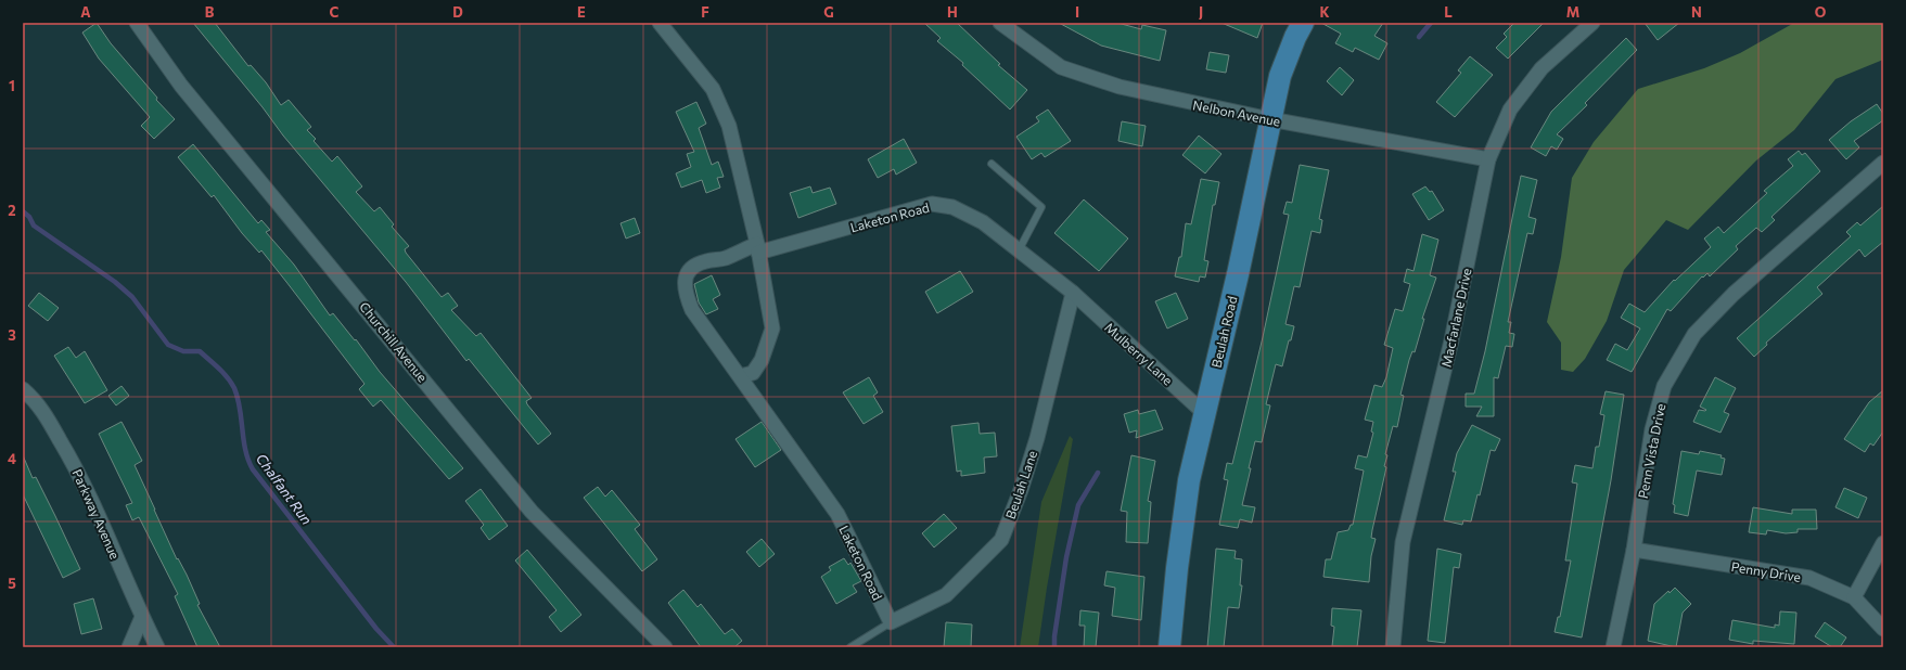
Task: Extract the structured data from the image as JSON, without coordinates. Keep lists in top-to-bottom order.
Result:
{
  "streets": {
    "main road": ["Beulah Road"],
    "street": [
      "Nelbon Avenue",
      "Laketon Road",
      "Macfarlane Drive",
      "Churchill Avenue",
      "Mulberry Lane",
      "Penn Vista Drive",
      "Beulah Lane",
      "Parkway Avenue",
      "Penny Drive"
    ]
  },
  "crossings": [
    ["Nelbon Avenue", "Macfarlane Drive"],
    ["Nelbon Avenue", "Beulah Road"],
    ["Laketon Road", "Mulberry Lane"],
    ["Laketon Road", "Beulah Lane"],
    ["Beulah Road", "Mulberry Lane"],
    ["Mulberry Lane", "Beulah Lane"],
    ["Penn Vista Drive", "Penny Drive"]
  ],
  "water": ["Chalfant Run"],
  "grid": {
    "columns": [
      "A",
      "B",
      "C",
      "D",
      "E",
      "F",
      "G",
      "H",
      "I",
      "J",
      "K",
      "L",
      "M",
      "N",
      "O"
    ],
    "rows": [
      "1",
      "2",
      "3",
      "4",
      "5"
    ]
  }
}
